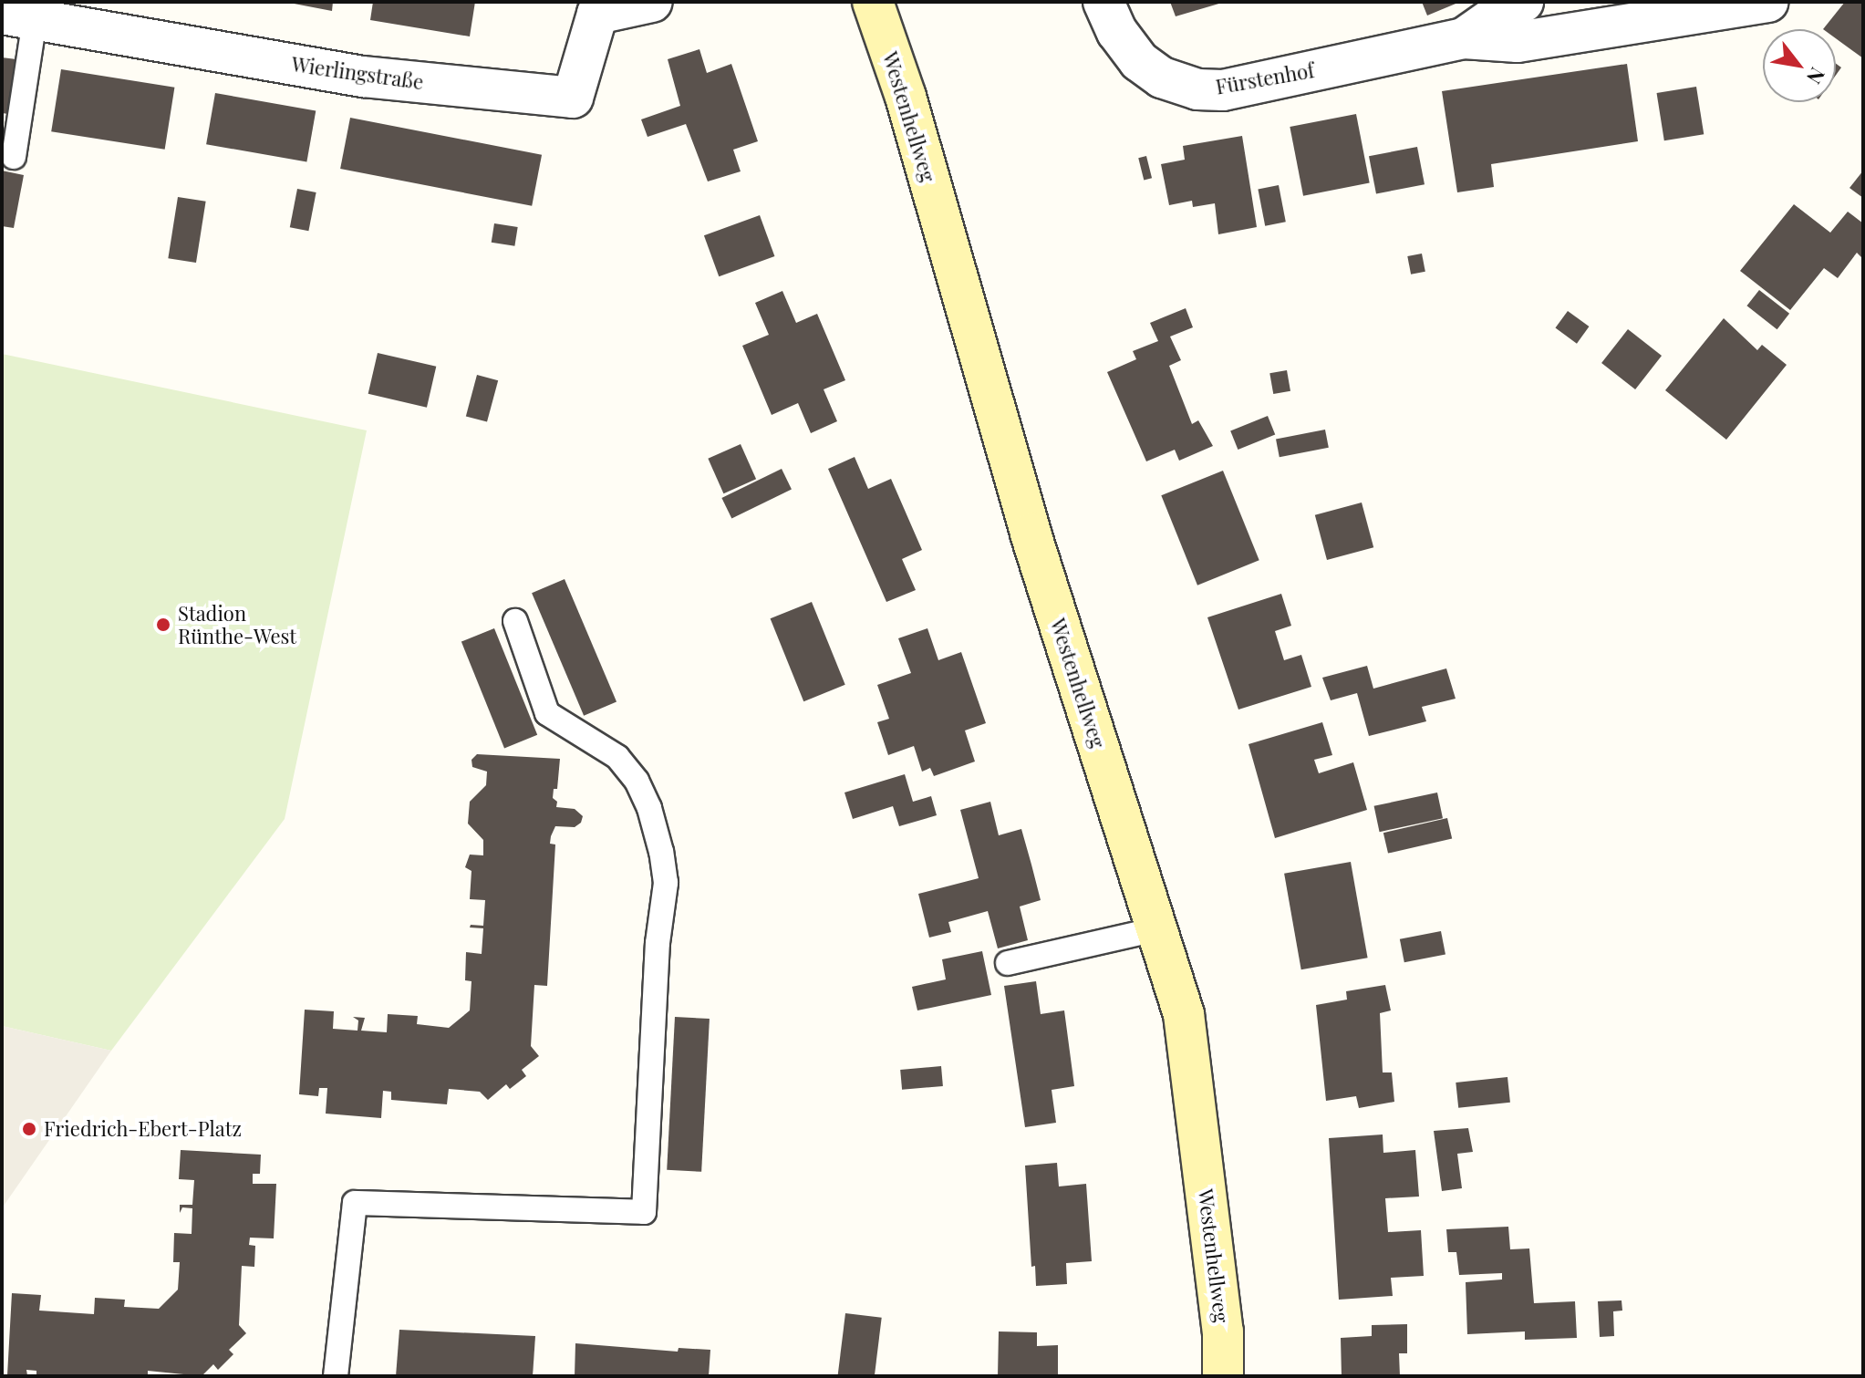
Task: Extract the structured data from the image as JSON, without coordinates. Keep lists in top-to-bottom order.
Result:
{
  "streets": {
    "main road": ["Westenhellweg"],
    "street": ["Wierlingstraße", "Fürstenhof"]
  },
  "places": ["Stadion Rünthe-West", "Friedrich-Ebert-Platz"],
  "north": "bottom right"
}
